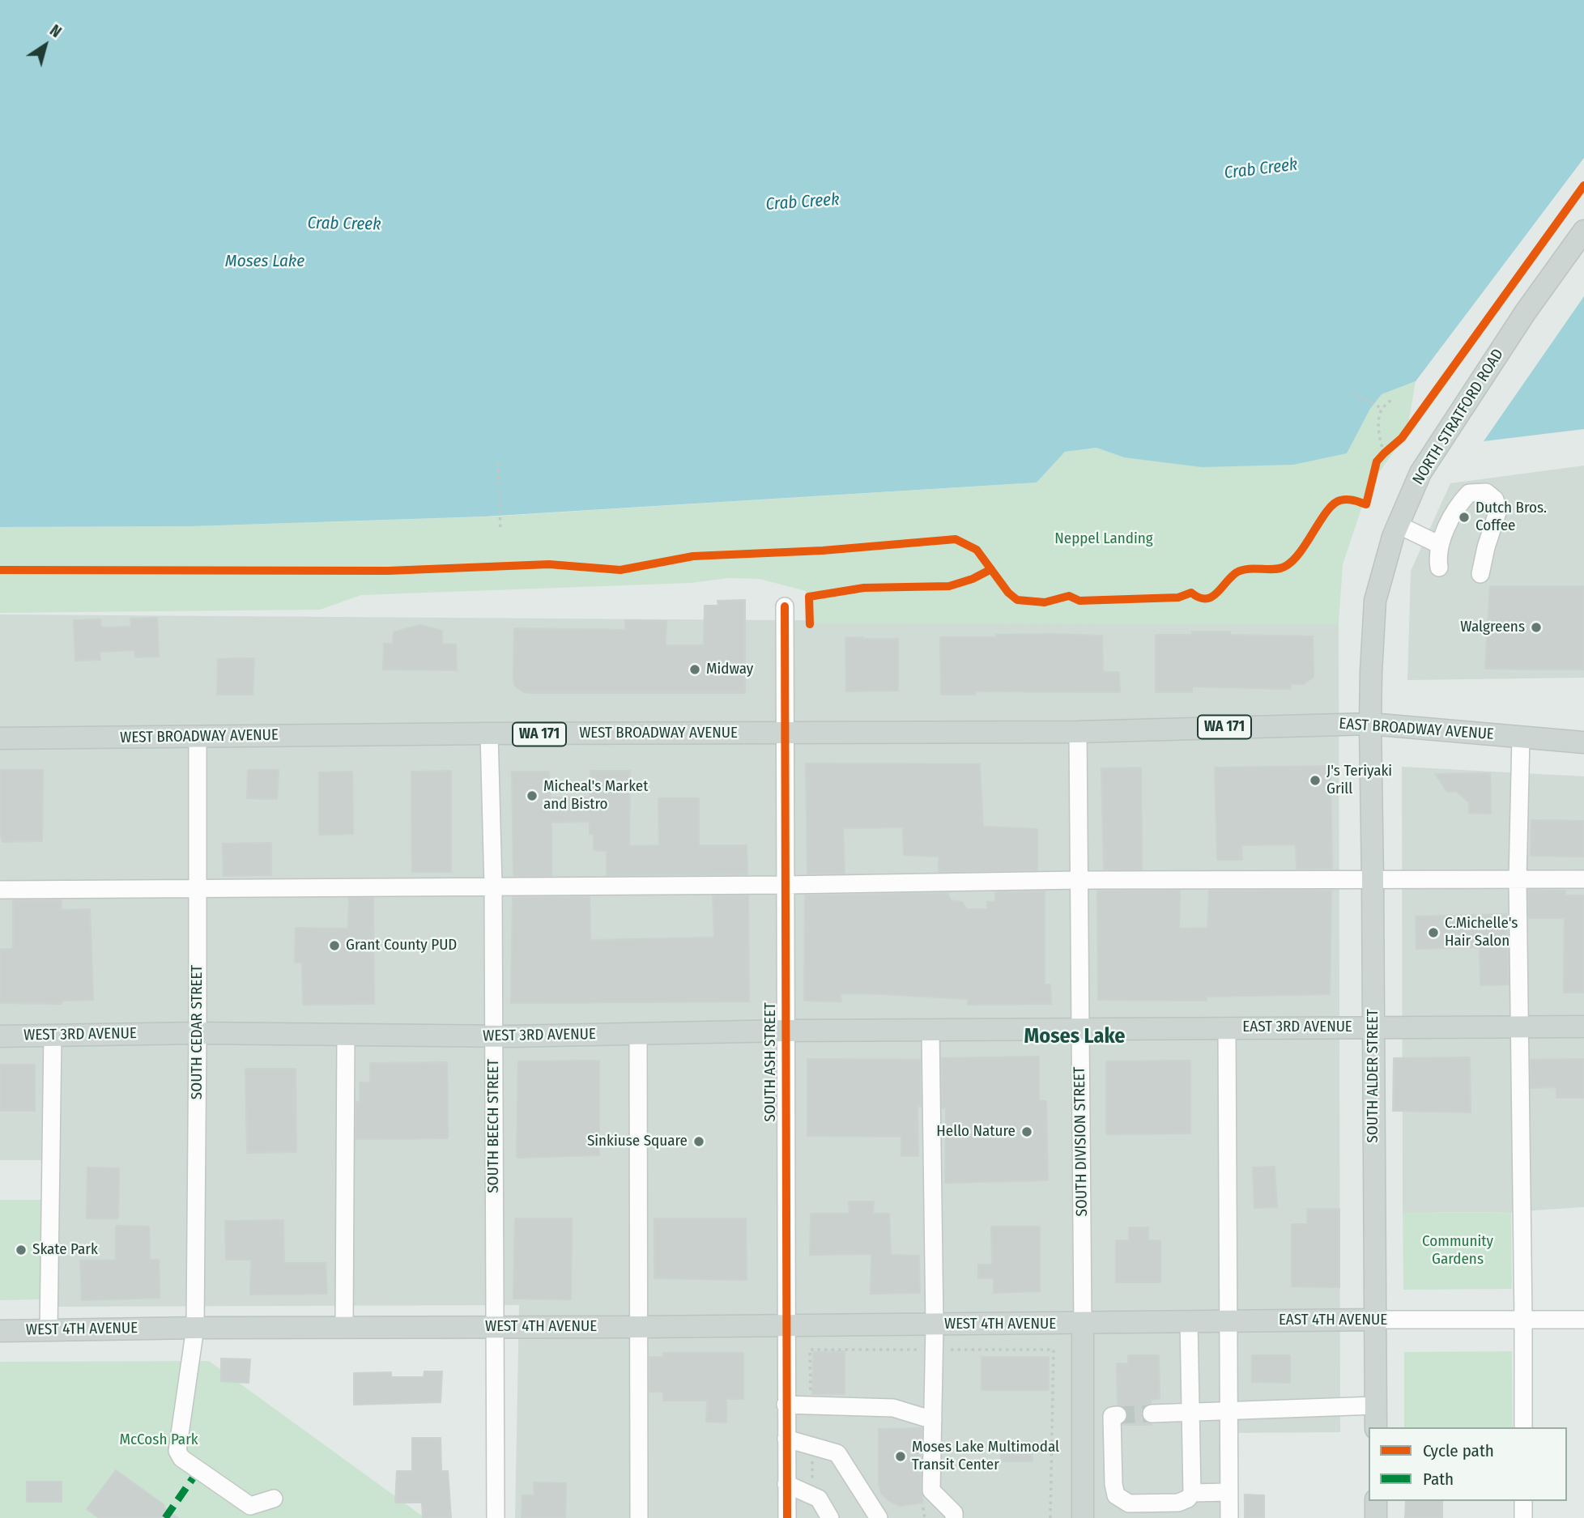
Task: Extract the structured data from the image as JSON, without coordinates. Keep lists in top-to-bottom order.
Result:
{
  "streets": {
    "main road": [
      "NORTH STRATFORD ROAD",
      "WA 171",
      "EAST BROADWAY AVENUE",
      "WEST BROADWAY AVENUE",
      "EAST 3RD AVENUE",
      "WEST 3RD AVENUE",
      "SOUTH ALDER STREET",
      "SOUTH DIVISION STREET",
      "EAST 4TH AVENUE",
      "WEST 4TH AVENUE"
    ],
    "street": ["SOUTH CEDAR STREET", "SOUTH ASH STREET", "SOUTH BEECH STREET"]
  },
  "crossings": [
    ["NORTH STRATFORD ROAD", "EAST BROADWAY AVENUE"],
    ["NORTH STRATFORD ROAD", "SOUTH ALDER STREET"],
    ["EAST BROADWAY AVENUE", "WEST BROADWAY AVENUE"],
    ["EAST BROADWAY AVENUE", "SOUTH ALDER STREET"],
    ["EAST BROADWAY AVENUE", "SOUTH DIVISION STREET"],
    ["WEST BROADWAY AVENUE", "SOUTH CEDAR STREET"],
    ["WEST BROADWAY AVENUE", "SOUTH ASH STREET"],
    ["WEST BROADWAY AVENUE", "SOUTH BEECH STREET"],
    ["WEST BROADWAY AVENUE", "SOUTH DIVISION STREET"],
    ["EAST 3RD AVENUE", "WEST 3RD AVENUE"],
    ["EAST 3RD AVENUE", "SOUTH ALDER STREET"],
    ["EAST 3RD AVENUE", "SOUTH DIVISION STREET"],
    ["SOUTH CEDAR STREET", "WEST 3RD AVENUE"],
    ["SOUTH CEDAR STREET", "WEST 4TH AVENUE"],
    ["WEST 3RD AVENUE", "SOUTH ASH STREET"],
    ["WEST 3RD AVENUE", "SOUTH BEECH STREET"],
    ["WEST 3RD AVENUE", "SOUTH DIVISION STREET"],
    ["SOUTH ASH STREET", "WEST 4TH AVENUE"],
    ["SOUTH ALDER STREET", "EAST 4TH AVENUE"],
    ["SOUTH BEECH STREET", "WEST 4TH AVENUE"],
    ["SOUTH DIVISION STREET", "EAST 4TH AVENUE"],
    ["SOUTH DIVISION STREET", "WEST 4TH AVENUE"],
    ["EAST 4TH AVENUE", "WEST 4TH AVENUE"]
  ],
  "districts": ["Moses Lake"],
  "water": ["Crab Creek", "Moses Lake"],
  "parks": ["Neppel Landing", "Community Gardens", "McCosh Park"],
  "places": [
    "Dutch Bros. Coffee",
    "Walgreens",
    "Midway",
    "J's Teriyaki Grill",
    "Micheal's Market and Bistro",
    "C.Michelle's Hair Salon",
    "Grant County PUD",
    "Hello Nature",
    "Sinkiuse Square",
    "Skate Park",
    "Moses Lake Multimodal Transit Center"
  ],
  "legend": ["Cycle path", "Path"],
  "north": "top right"
}
